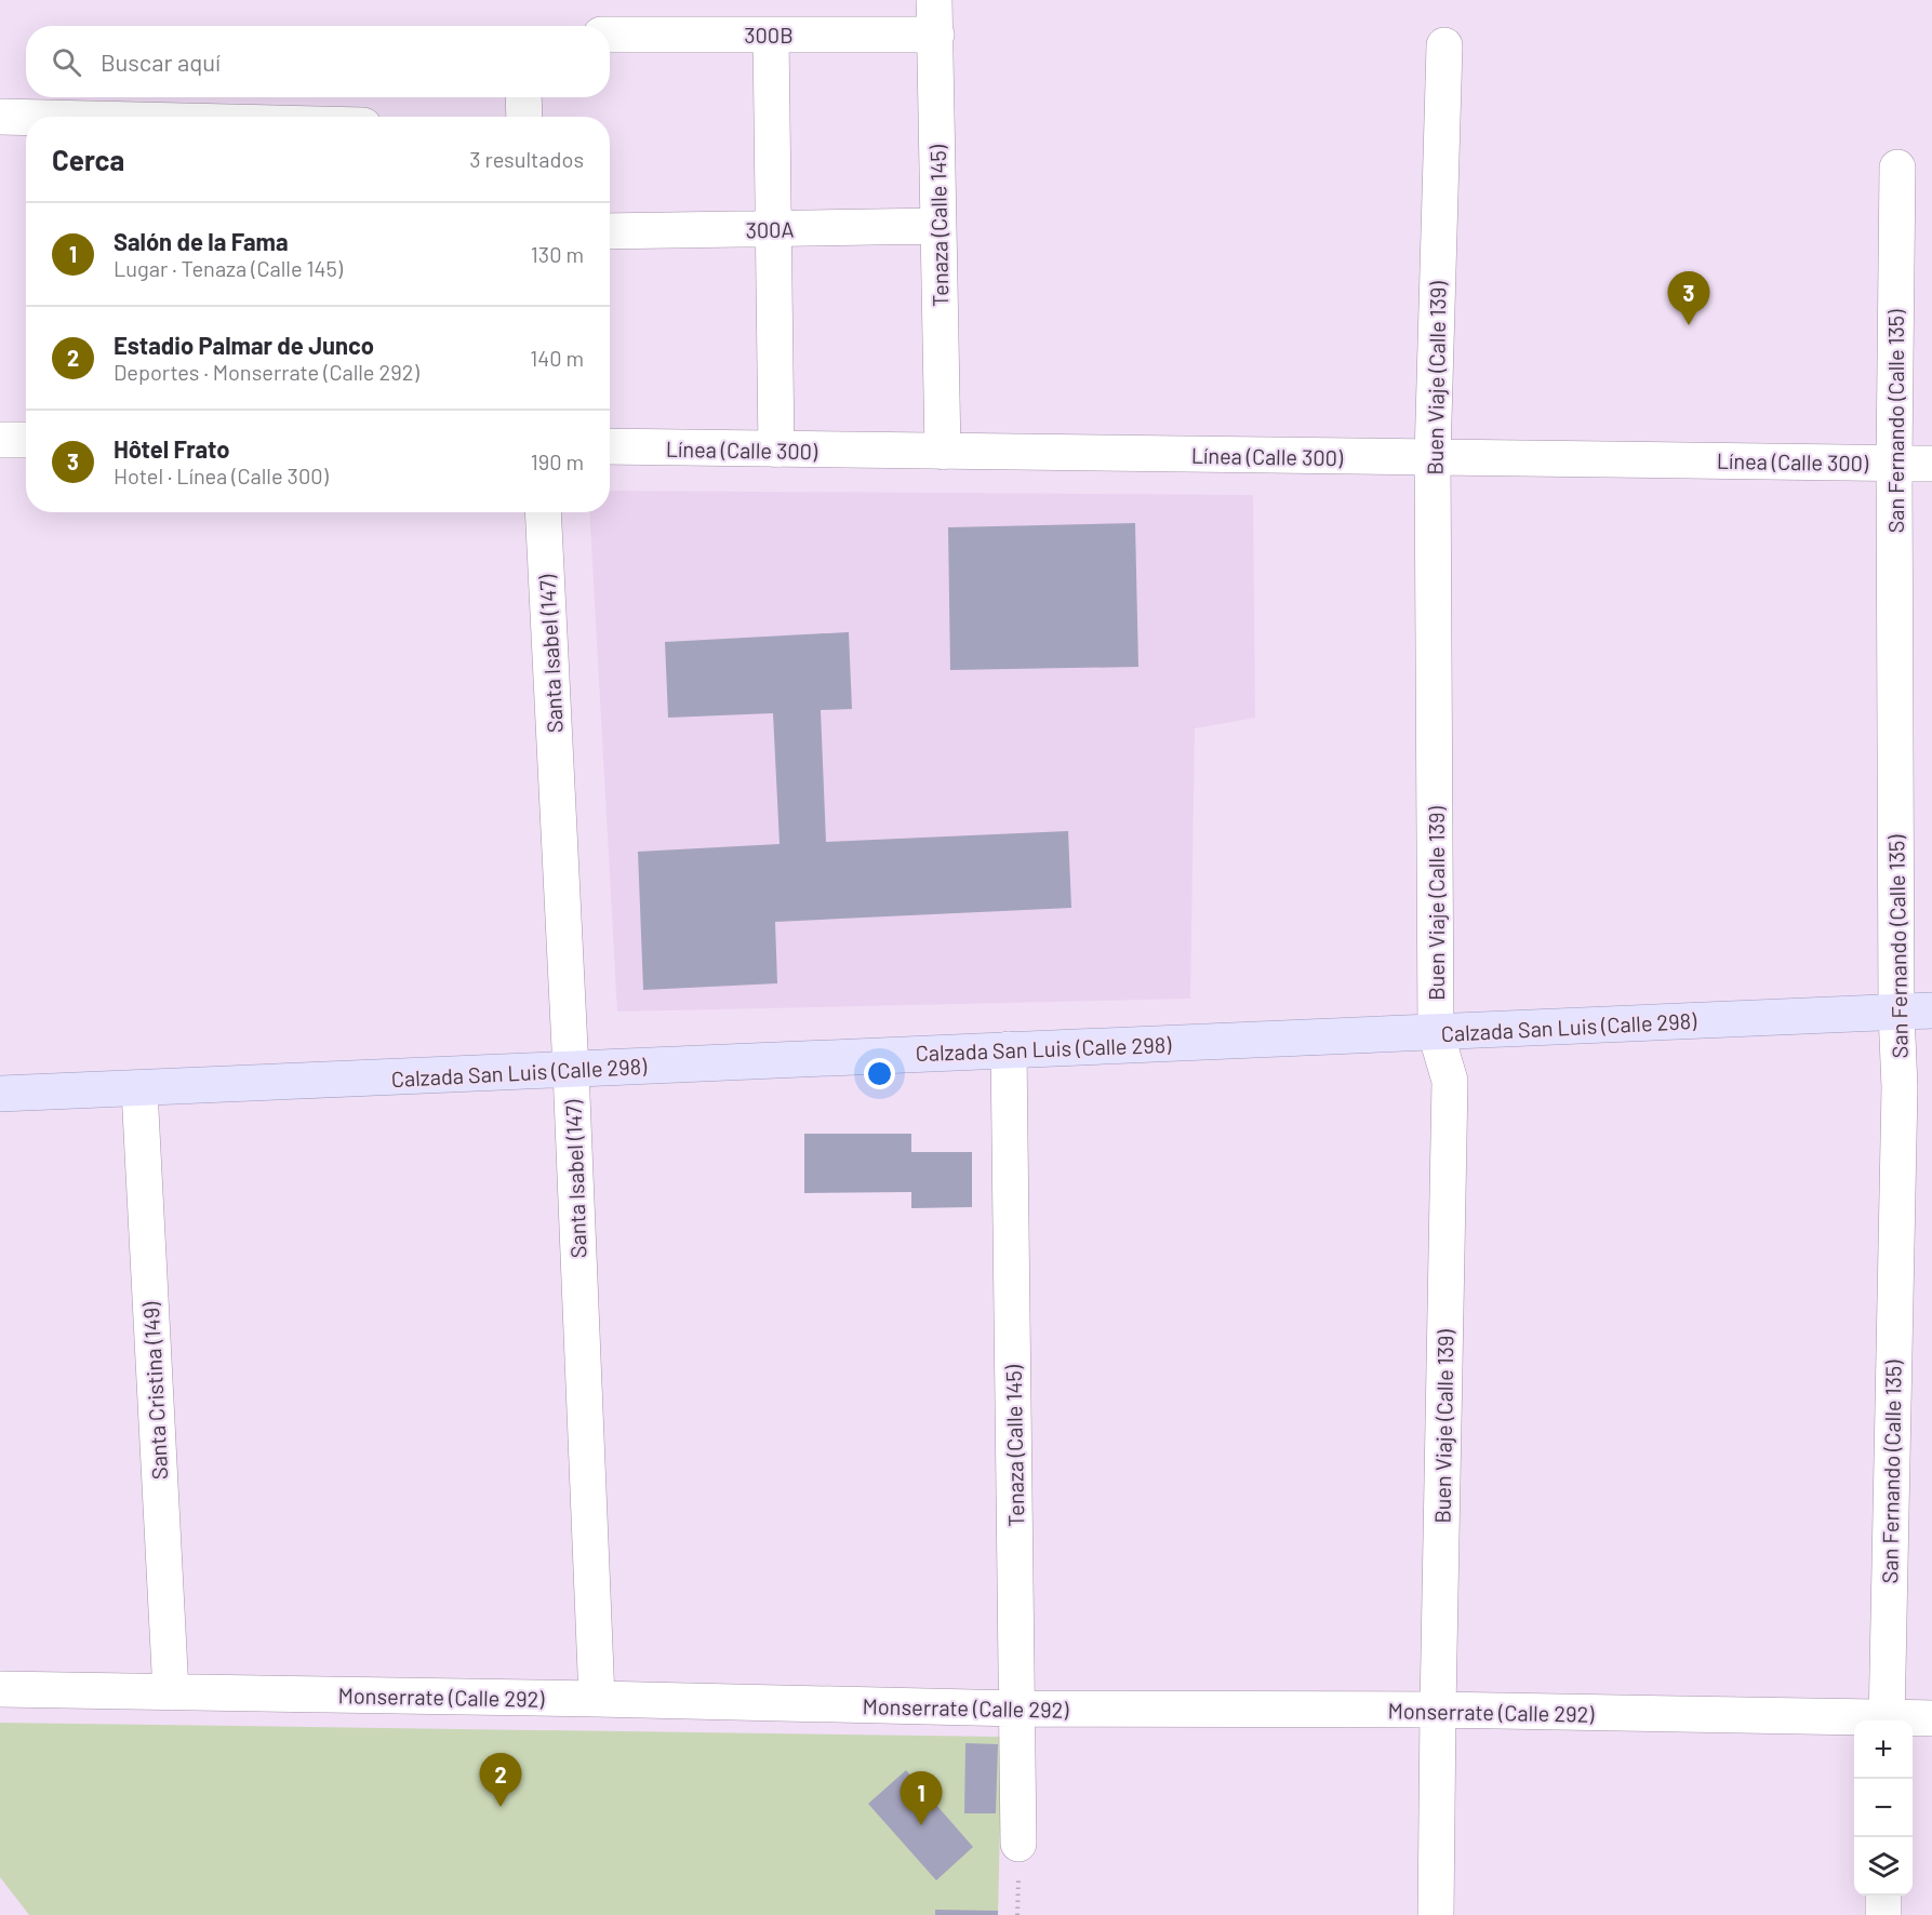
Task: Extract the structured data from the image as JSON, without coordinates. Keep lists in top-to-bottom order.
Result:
{
  "streets": {
    "main road": ["Calzada San Luis (Calle 298)"],
    "street": [
      "300B",
      "Tenaza (Calle 145)",
      "300A",
      "Buen Viaje (Calle 139)",
      "San Fernando (Calle 135)",
      "Línea (Calle 300)",
      "Santa Isabel (147)",
      "Santa Cristina (149)",
      "Monserrate (Calle 292)"
    ]
  },
  "crossings": [
    ["300B", "Tenaza (Calle 145)"],
    ["Tenaza (Calle 145)", "300A"],
    ["Tenaza (Calle 145)", "Línea (Calle 300)"],
    ["Tenaza (Calle 145)", "Calzada San Luis (Calle 298)"],
    ["Tenaza (Calle 145)", "Monserrate (Calle 292)"],
    ["Buen Viaje (Calle 139)", "Línea (Calle 300)"],
    ["Buen Viaje (Calle 139)", "Calzada San Luis (Calle 298)"],
    ["Buen Viaje (Calle 139)", "Monserrate (Calle 292)"],
    ["San Fernando (Calle 135)", "Línea (Calle 300)"],
    ["San Fernando (Calle 135)", "Calzada San Luis (Calle 298)"],
    ["Santa Isabel (147)", "Calzada San Luis (Calle 298)"],
    ["Santa Isabel (147)", "Monserrate (Calle 292)"],
    ["Calzada San Luis (Calle 298)", "Santa Cristina (149)"],
    ["Santa Cristina (149)", "Monserrate (Calle 292)"]
  ],
  "page": {
    "search": "Buscar aquí",
    "heading": ["Cerca", "3 resultados"],
    "list": [
      {
        "mark": "1",
        "name": "Salón de la Fama",
        "note": "Lugar · Tenaza (Calle 145)",
        "value": "130 m"
      },
      {
        "mark": "2",
        "name": "Estadio Palmar de Junco",
        "note": "Deportes · Monserrate (Calle 292)",
        "value": "140 m"
      },
      {
        "mark": "3",
        "name": "Hôtel Frato",
        "note": "Hotel · Línea (Calle 300)",
        "value": "190 m"
      }
    ],
    "pins": ["3", "2", "1"],
    "map_buttons": ["+", "−"]
  }
}
